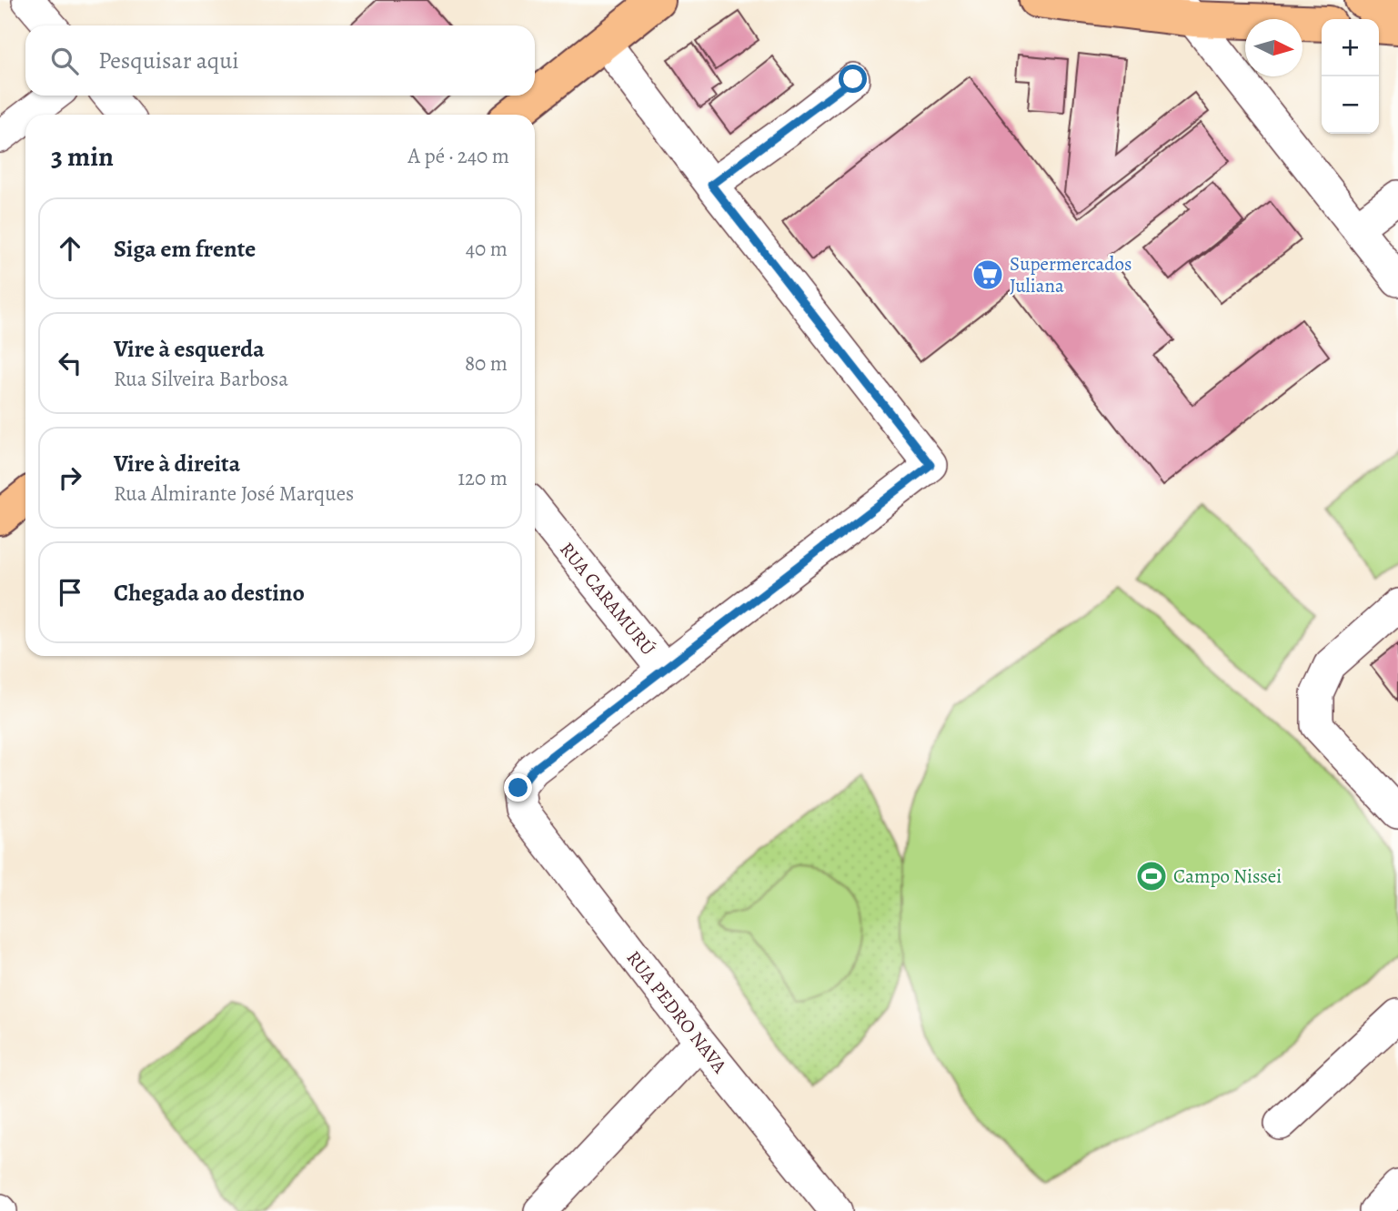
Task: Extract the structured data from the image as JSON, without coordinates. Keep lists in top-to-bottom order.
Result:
{
  "streets": {
    "street": ["RUA CARAMURÚ", "RUA PEDRO NAVA"]
  },
  "crossings": [
    ["RUA CARAMURÚ", "RUA PEDRO NAVA"]
  ],
  "places": {
    "supermarket": ["Supermercados Juliana"],
    "sports": ["Campo Nissei"]
  },
  "north": "right",
  "page": {
    "map_buttons": ["+", "−"],
    "search": "Pesquisar aqui",
    "heading": ["3 min", "A pé · 240 m"],
    "list": [
      ["Siga em frente", "40 m"],
      ["Vire à esquerda", "Rua Silveira Barbosa", "80 m"],
      ["Vire à direita", "Rua Almirante José Marques", "120 m"],
      "Chegada ao destino"
    ]
  }
}
